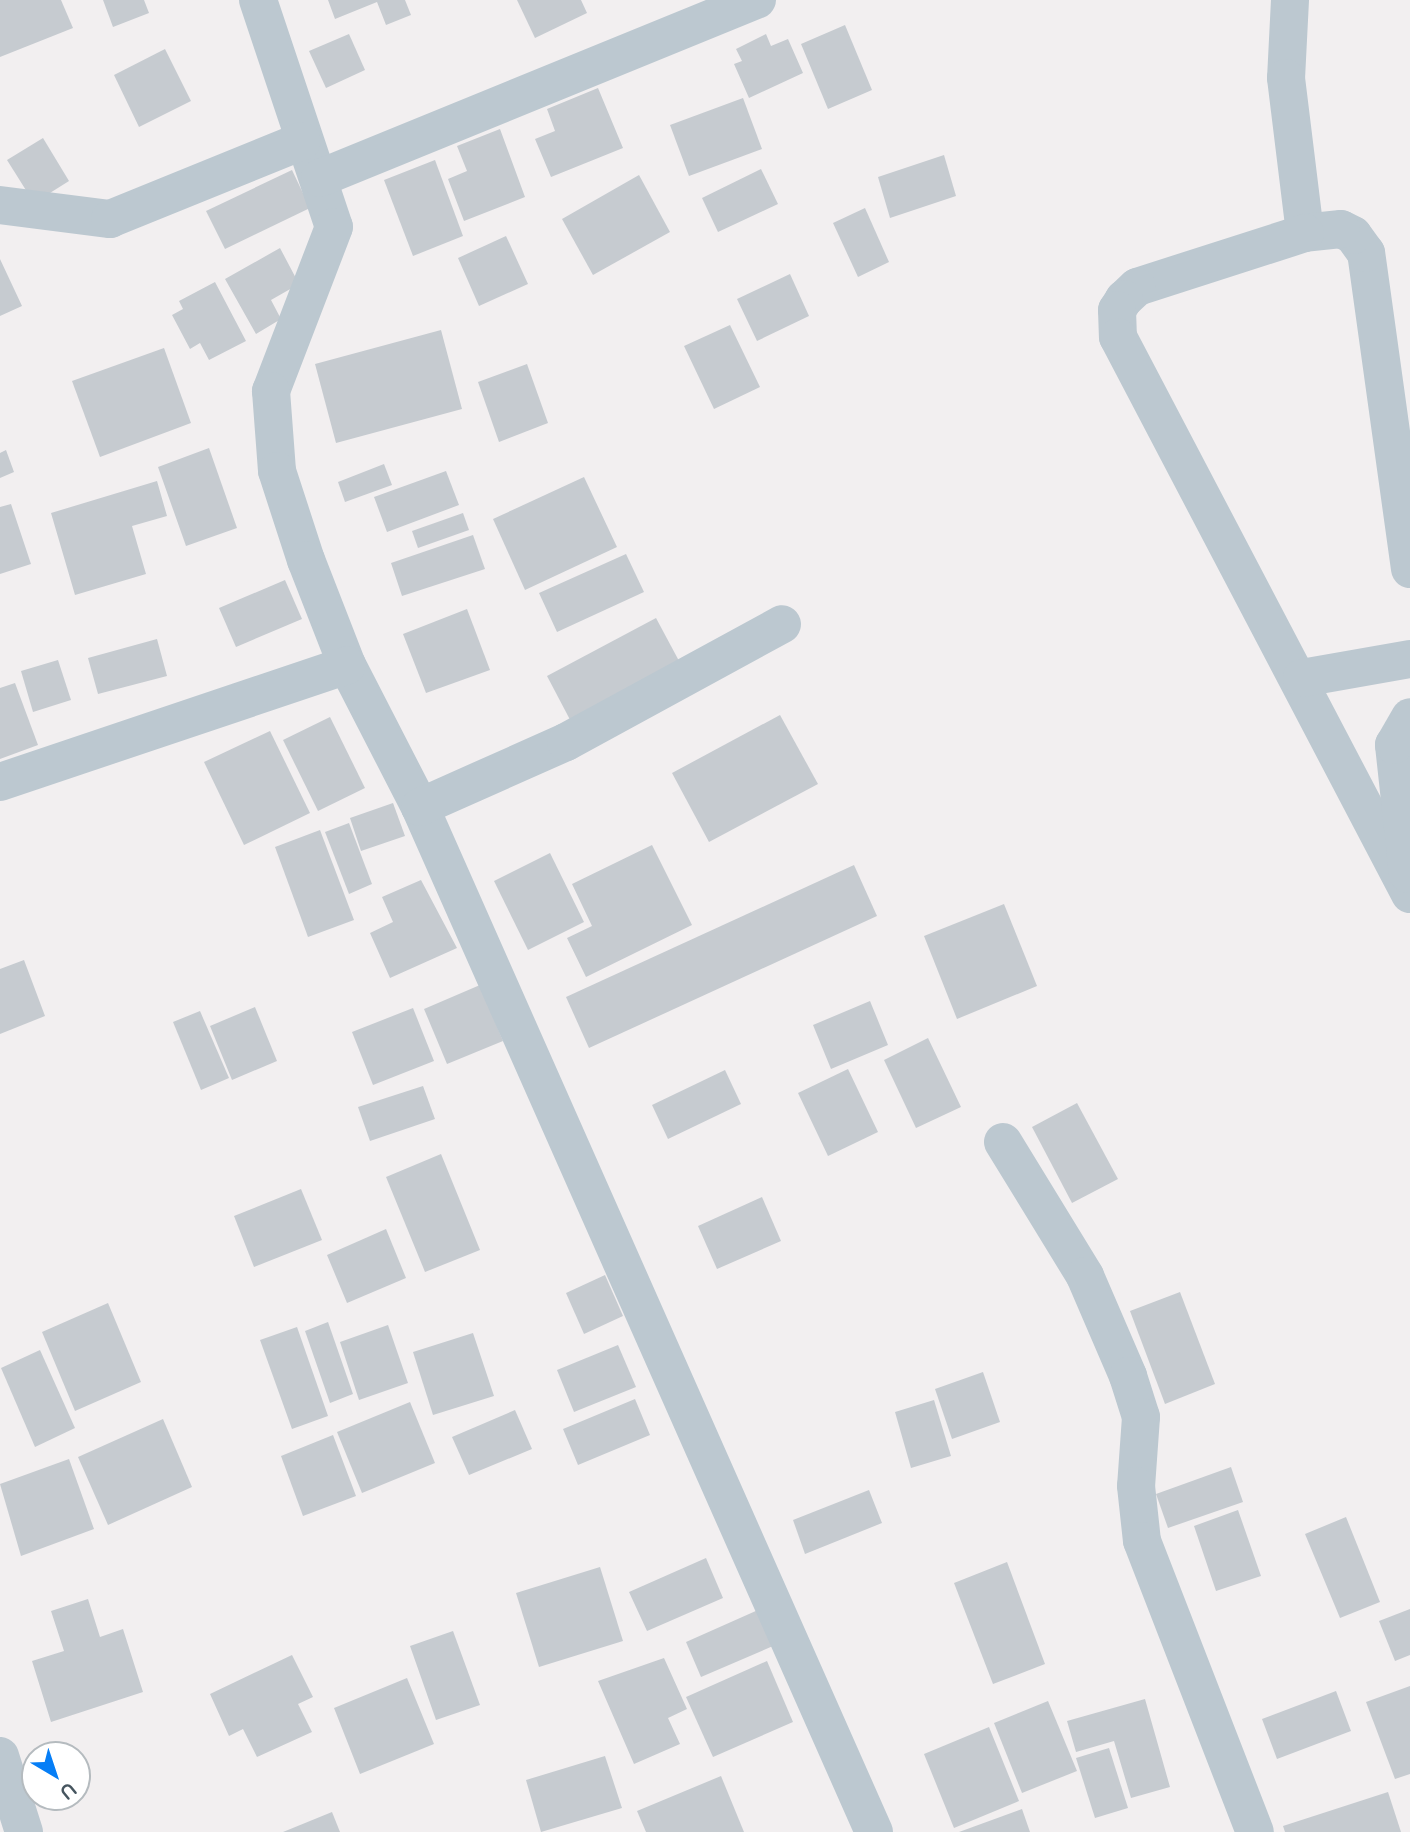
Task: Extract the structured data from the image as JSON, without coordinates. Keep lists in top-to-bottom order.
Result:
{
  "north": "bottom right"
}
